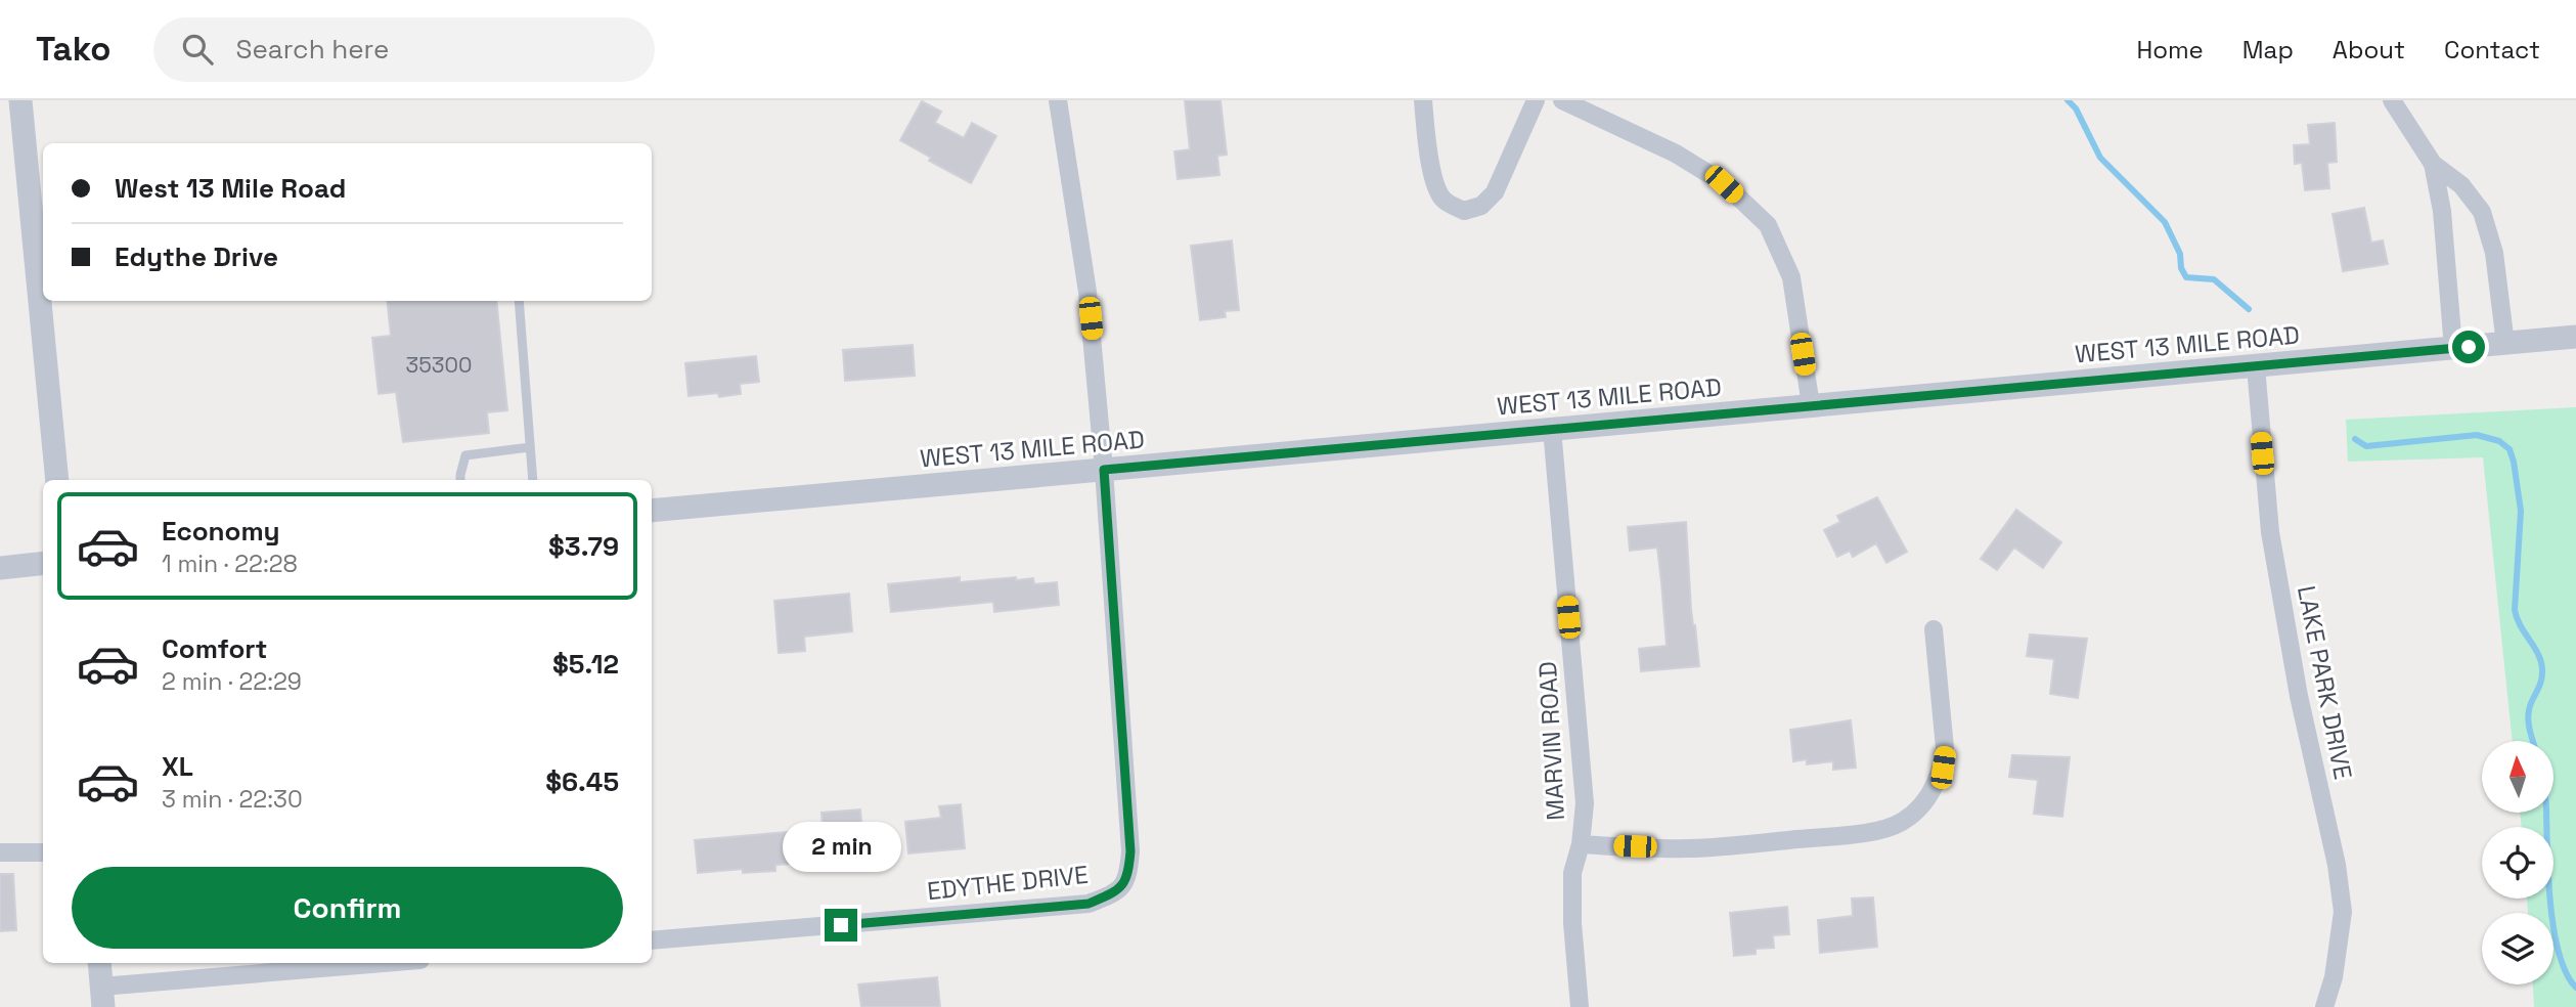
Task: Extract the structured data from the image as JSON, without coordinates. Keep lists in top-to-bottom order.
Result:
{
  "streets": {
    "street": [
      "WEST 13 MILE ROAD",
      "LAKE PARK DRIVE",
      "MARVIN ROAD",
      "EDYTHE DRIVE"
    ]
  },
  "crossings": [
    ["WEST 13 MILE ROAD", "LAKE PARK DRIVE"],
    ["WEST 13 MILE ROAD", "MARVIN ROAD"],
    ["WEST 13 MILE ROAD", "EDYTHE DRIVE"]
  ],
  "house_numbers": ["35300"],
  "north": "top",
  "page": {
    "header": "Tako",
    "search": "Search here",
    "nav": [
      "Home",
      "Map",
      "About",
      "Contact"
    ],
    "banner": ["West 13 Mile Road", "Edythe Drive"],
    "list": [
      {
        "name": "Economy",
        "note": "1 min · 22:28",
        "value": "$3.79"
      },
      {
        "name": "Comfort",
        "note": "2 min · 22:29",
        "value": "$5.12"
      },
      {
        "name": "XL",
        "note": "3 min · 22:30",
        "value": "$6.45"
      }
    ],
    "bubble": "2 min",
    "buttons": "Confirm"
  }
}
